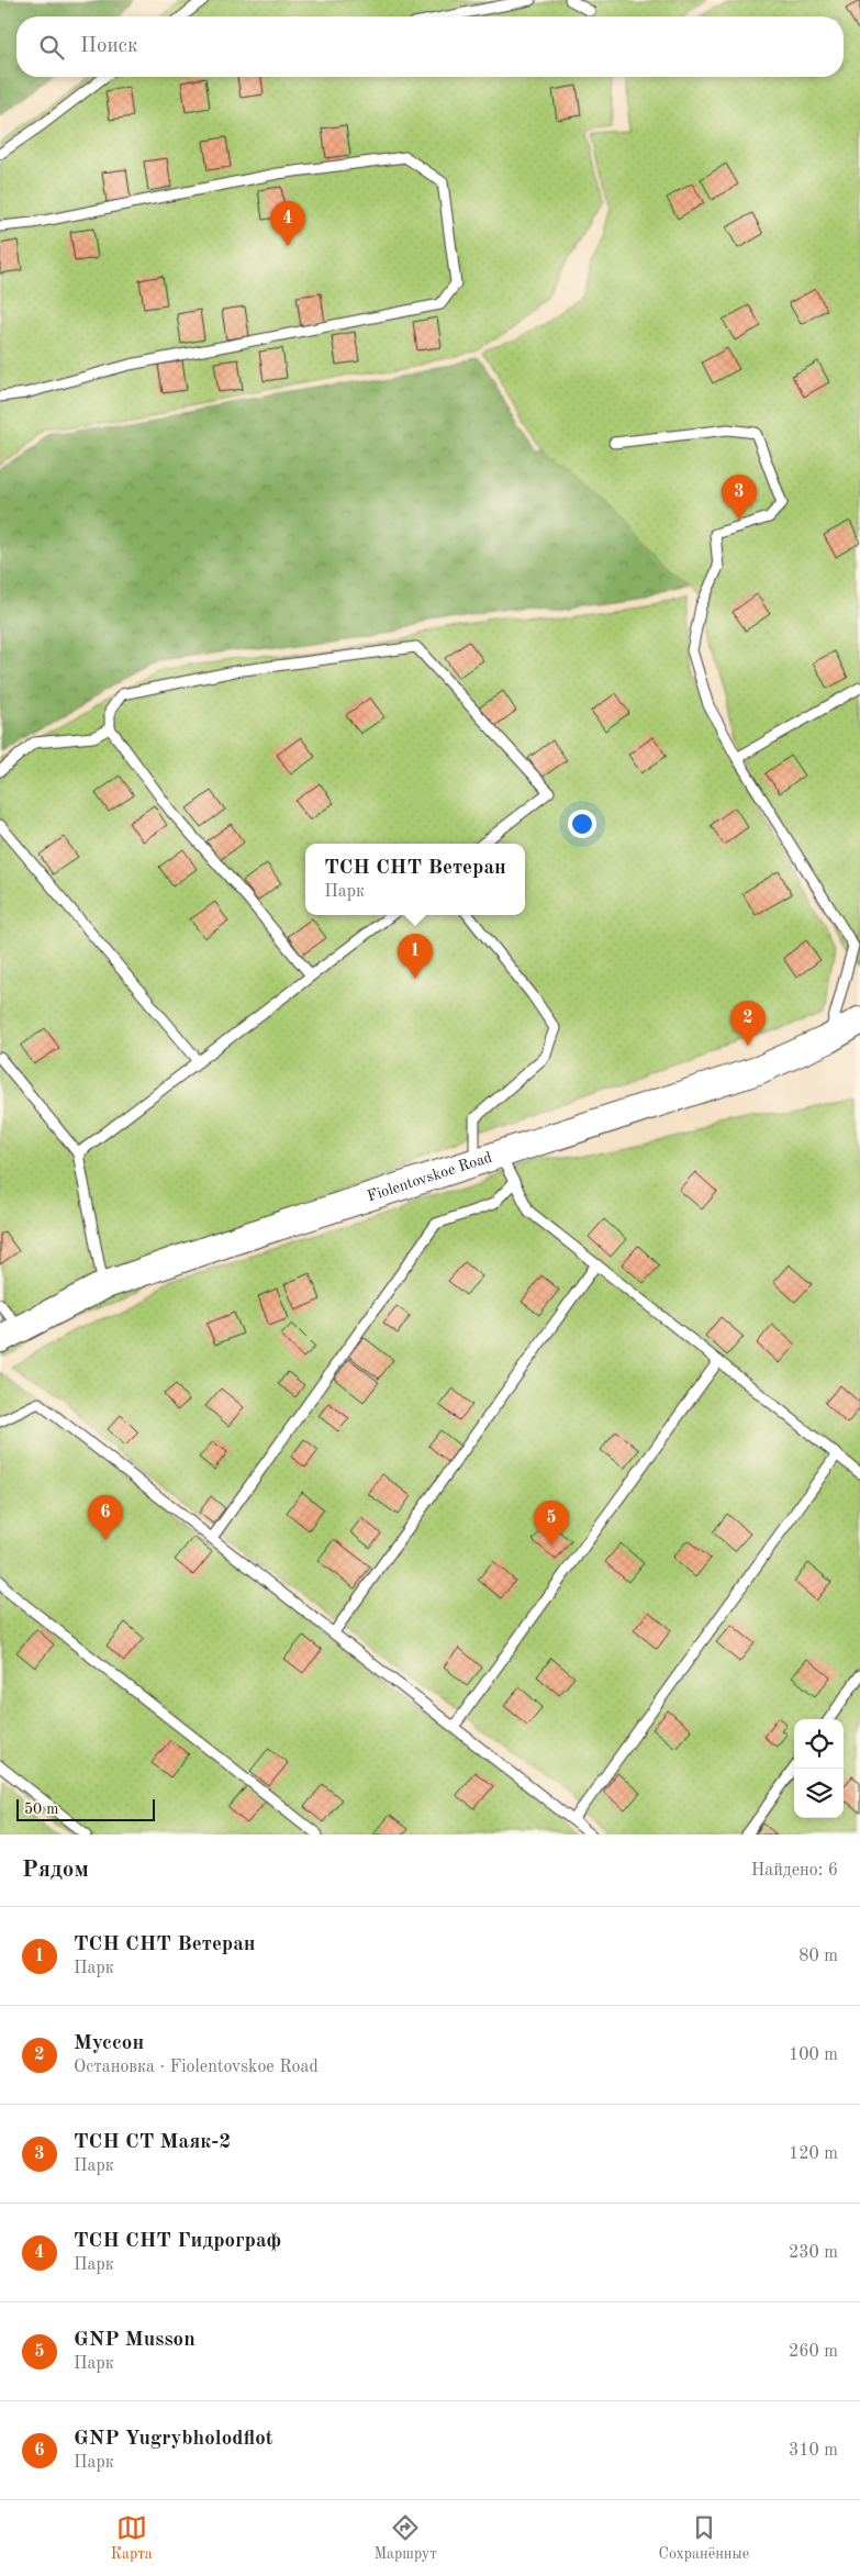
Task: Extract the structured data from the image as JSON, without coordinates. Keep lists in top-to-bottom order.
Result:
{
  "streets": {
    "main road": ["Fiolentovskoe Road"]
  },
  "scale_bar": "50 m",
  "page": {
    "search": "Поиск",
    "pins": [
      "4",
      "3",
      "1",
      "2",
      "6",
      "5"
    ],
    "popup": ["ТСН СНТ Ветеран", "Парк"],
    "scale": "50 m",
    "heading": ["Рядом", "Найдено: 6"],
    "list": [
      {
        "mark": "1",
        "name": "ТСН СНТ Ветеран",
        "note": "Парк",
        "value": "80 m"
      },
      {
        "mark": "2",
        "name": "Муссон",
        "note": "Остановка · Fiolentovskoe Road",
        "value": "100 m"
      },
      {
        "mark": "3",
        "name": "ТСН СТ Маяк-2",
        "note": "Парк",
        "value": "120 m"
      },
      {
        "mark": "4",
        "name": "ТСН СНТ Гидрограф",
        "note": "Парк",
        "value": "230 m"
      },
      {
        "mark": "5",
        "name": "GNP Musson",
        "note": "Парк",
        "value": "260 m"
      },
      {
        "mark": "6",
        "name": "GNP Yugrybholodflot",
        "note": "Парк",
        "value": "310 m"
      }
    ],
    "nav": ["Карта", "Маршрут", "Сохранённые"]
  }
}
